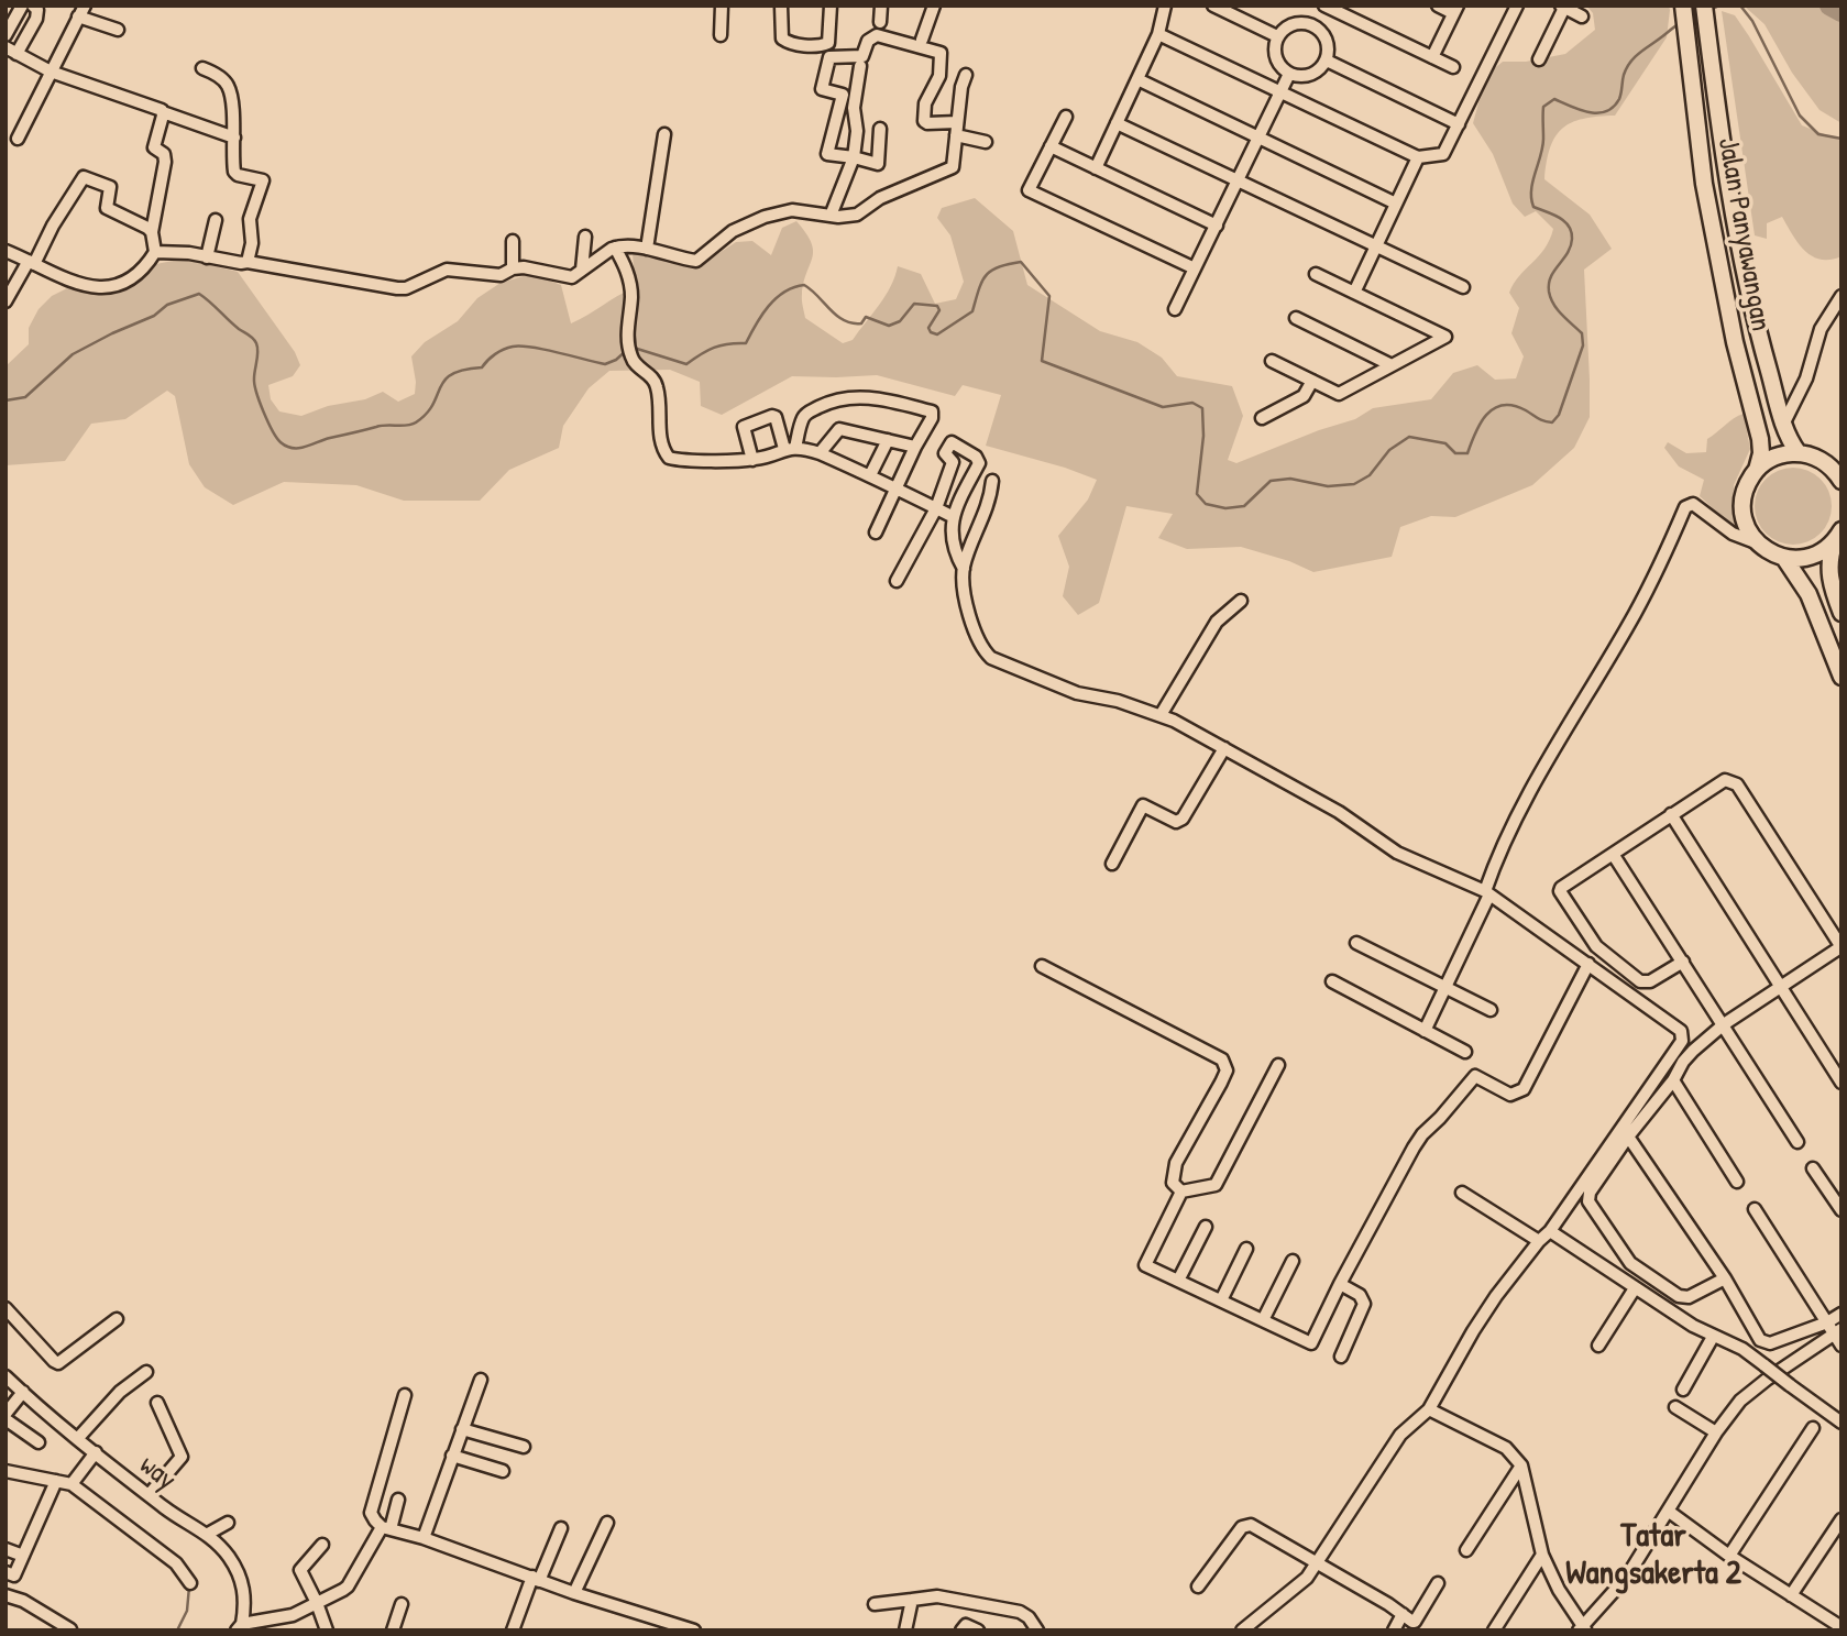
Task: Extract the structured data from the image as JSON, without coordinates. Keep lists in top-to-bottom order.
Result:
{
  "streets": {
    "main road": ["Jalan Panyawangan"],
    "street": ["way"]
  },
  "districts": ["Tatar Wangsakerta 2"]
}
